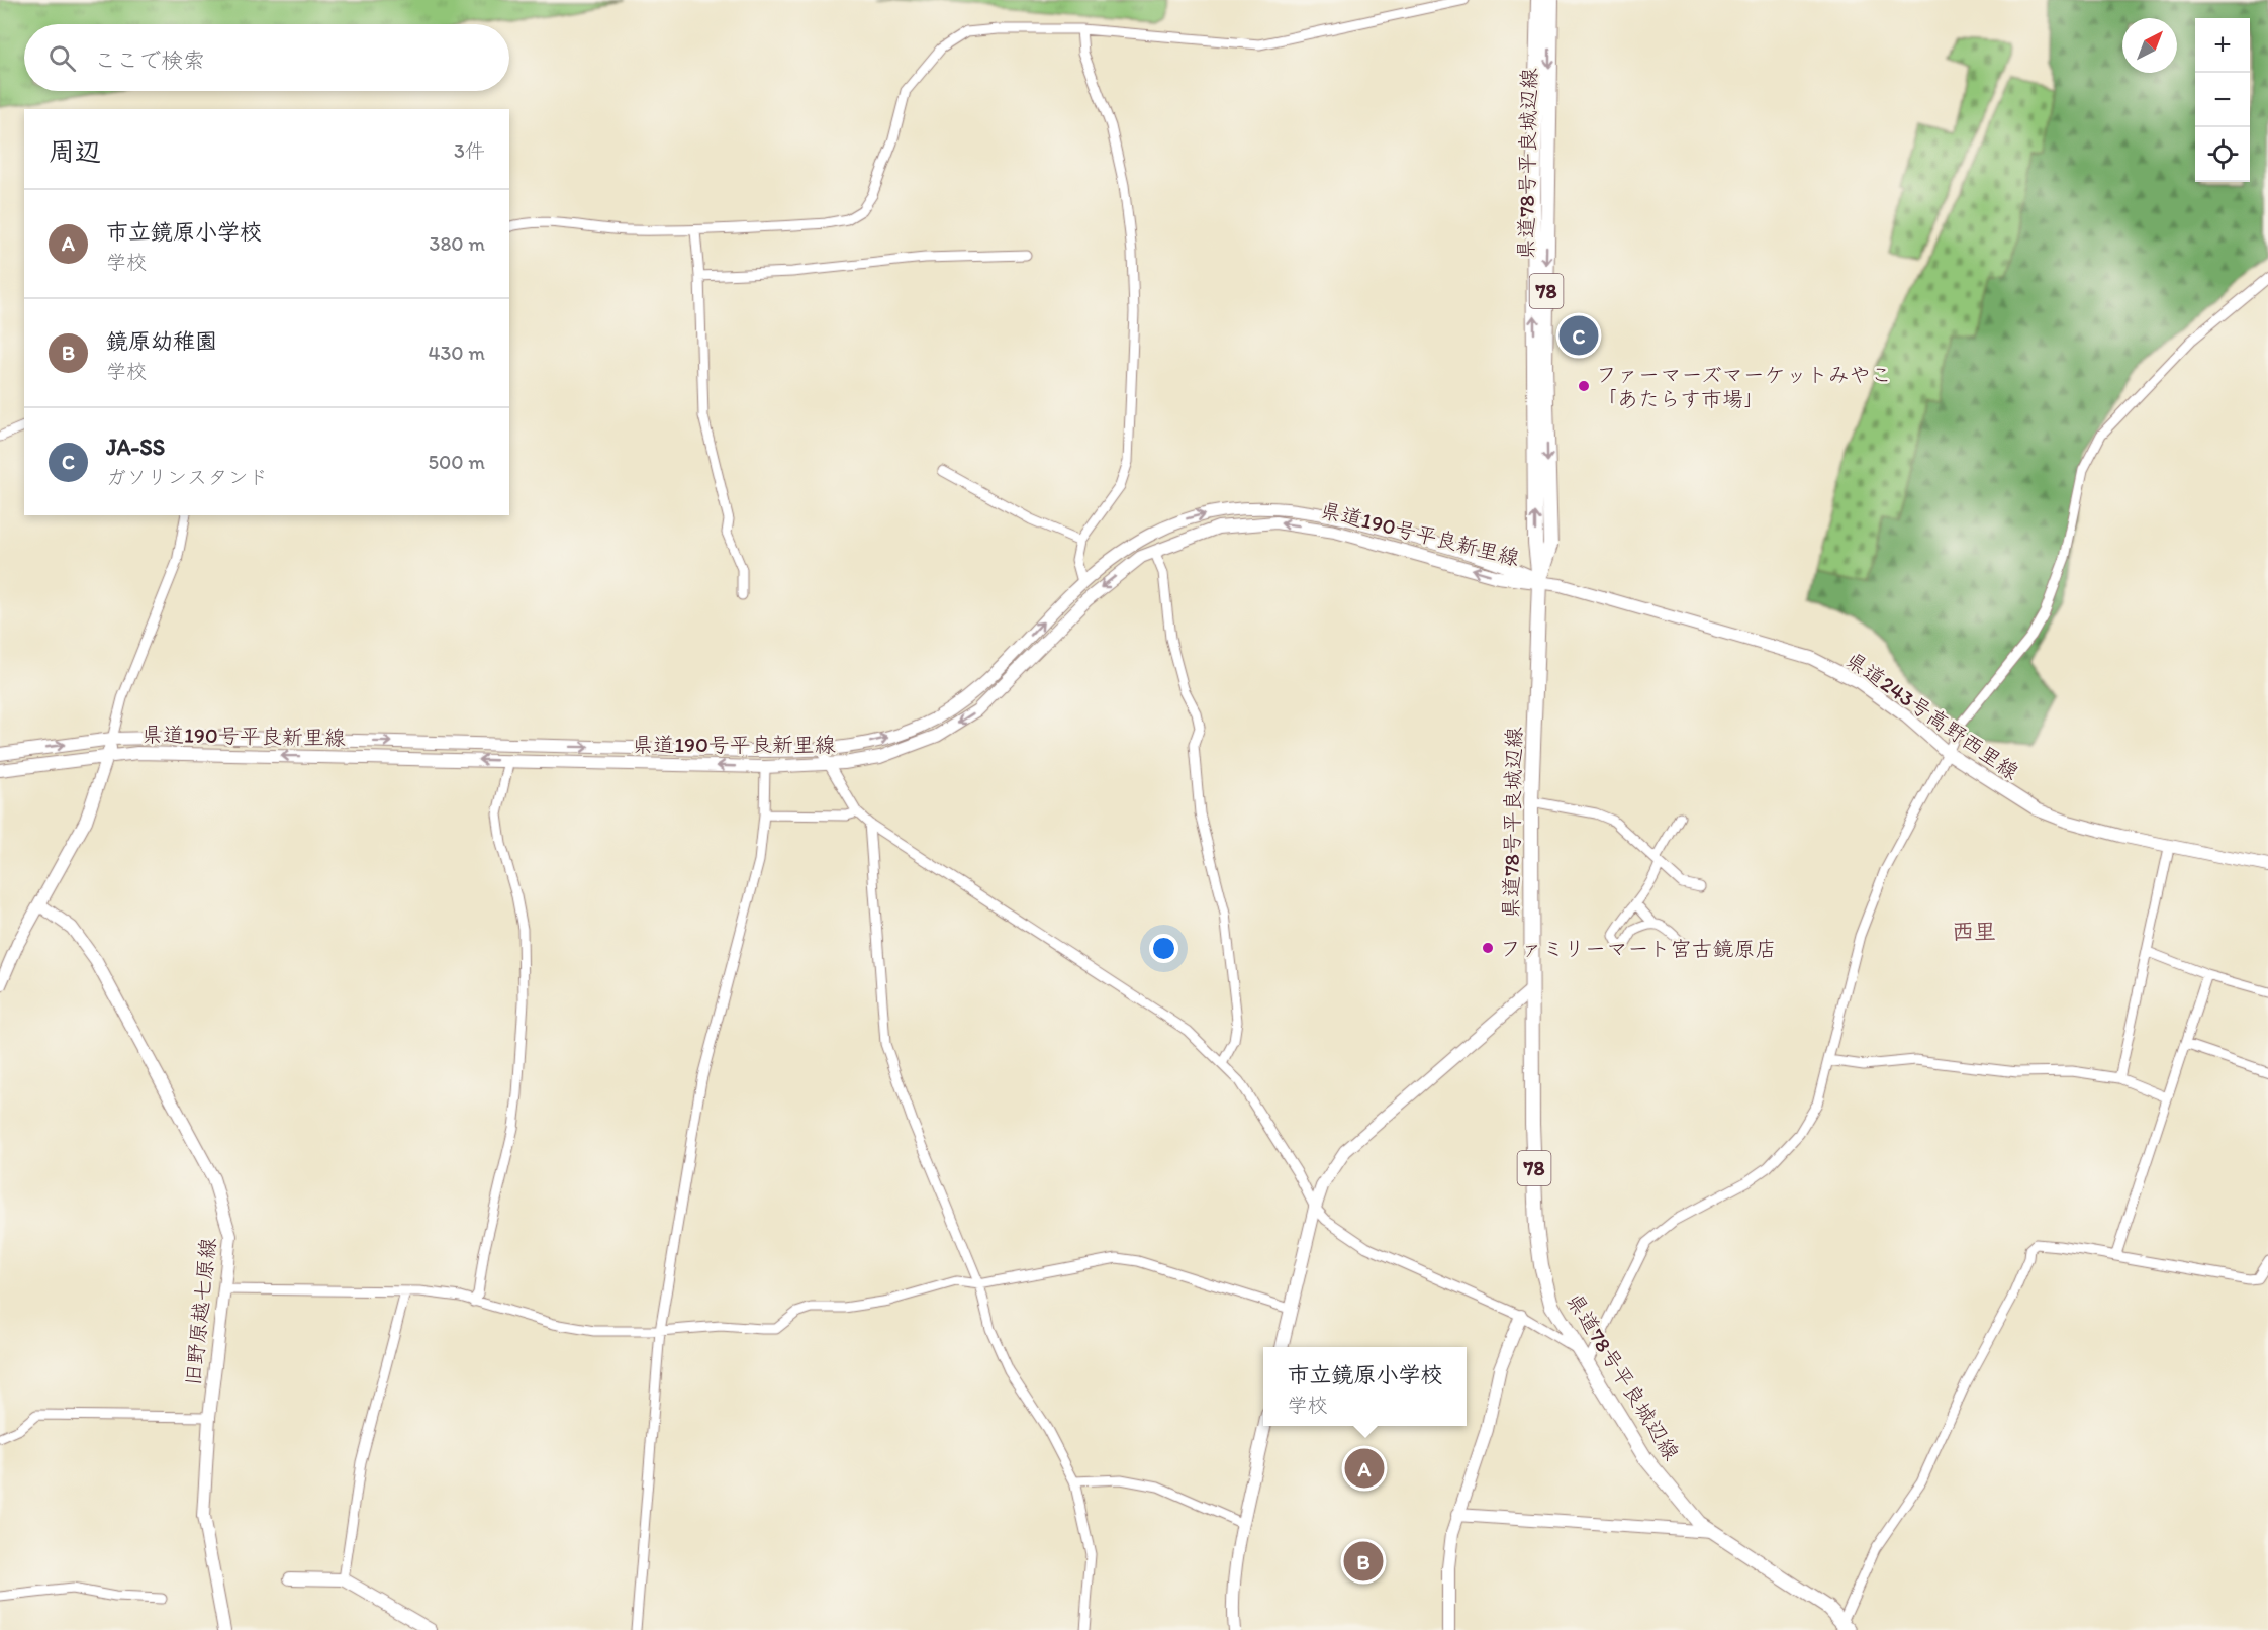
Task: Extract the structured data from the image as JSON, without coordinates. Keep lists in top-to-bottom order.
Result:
{
  "streets": {
    "main road": [
      "県道78号平良城辺線",
      "78",
      "県道190号平良新里線",
      "県道243号高野西里線",
      "旧野原越七原線"
    ]
  },
  "crossings": [
    ["県道78号平良城辺線", "県道190号平良新里線"],
    ["県道78号平良城辺線", "県道243号高野西里線"],
    ["県道190号平良新里線", "県道243号高野西里線"]
  ],
  "districts": ["西里"],
  "places": ["ファーマーズマーケットみやこ 「あたらす市場」", "ファミリーマート宮古鏡原店"],
  "north": "top right",
  "page": {
    "map_buttons": ["+", "−"],
    "search": "ここで検索",
    "heading": ["周辺", "3件"],
    "list": [
      {
        "mark": "A",
        "name": "市立鏡原小学校",
        "note": "学校",
        "value": "380 m"
      },
      {
        "mark": "B",
        "name": "鏡原幼稚園",
        "note": "学校",
        "value": "430 m"
      },
      {
        "mark": "C",
        "name": "JA-SS",
        "note": "ガソリンスタンド",
        "value": "500 m"
      }
    ],
    "pins": ["C", "A", "B"],
    "popup": ["市立鏡原小学校", "学校"]
  }
}
